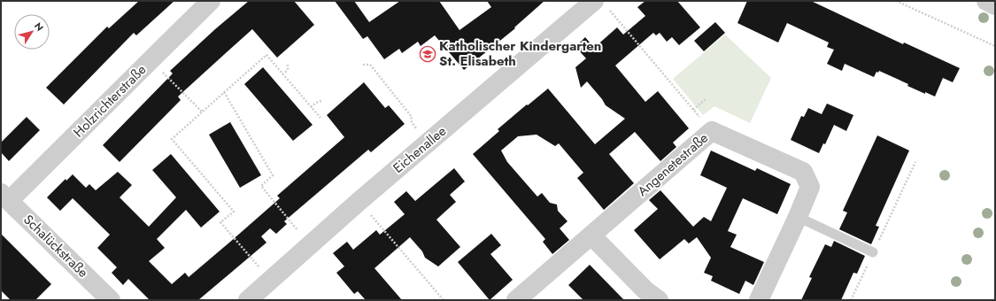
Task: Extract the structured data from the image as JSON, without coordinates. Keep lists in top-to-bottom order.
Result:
{
  "streets": {
    "street": [
      "Holzrichterstraße",
      "Eichenallee",
      "Angenetestraße",
      "Schalückstraße"
    ]
  },
  "crossings": [
    ["Holzrichterstraße", "Schalückstraße"]
  ],
  "places": {
    "school or university": ["Katholischer Kindergarten St. Elisabeth"]
  },
  "north": "top right"
}
